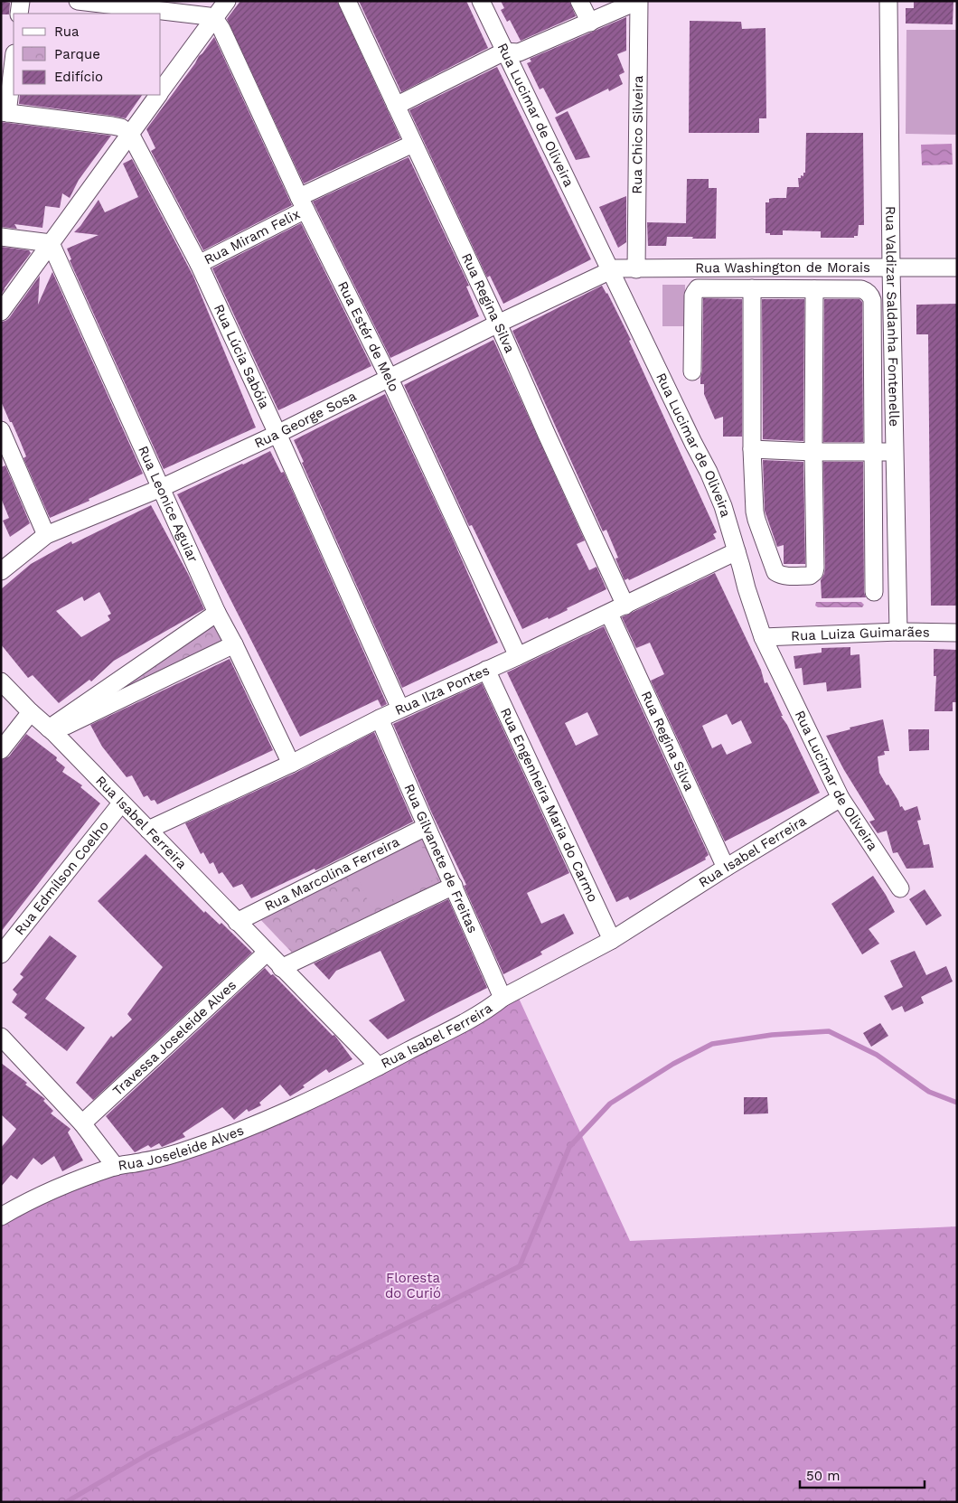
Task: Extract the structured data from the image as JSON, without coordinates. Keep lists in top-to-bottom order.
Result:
{
  "streets": {
    "street": [
      "Rua Lucimar de Oliveira",
      "Rua Chico Silveira",
      "Rua Miram Felix",
      "Rua Washington de Morais",
      "Rua Regina Silva",
      "Rua Valdizar Saldanha Fontenelle",
      "Rua Estér de Melo",
      "Rua Lúcia Sabóia",
      "Rua George Sosa",
      "Rua Leonice Aguiar",
      "Rua Luiza Guimarães",
      "Rua Ilza Pontes",
      "Rua Engenheira Maria do Carmo",
      "Rua Isabel Ferreira",
      "Rua Gilvanete de Freitas",
      "Rua Marcolina Ferreira",
      "Rua Edmílson Coelho",
      "Travessa Joseleide Alves",
      "Rua Joseleide Alves"
    ]
  },
  "crossings": [
    ["Rua Lucimar de Oliveira", "Rua Washington de Morais"],
    ["Rua Lucimar de Oliveira", "Rua George Sosa"],
    ["Rua Lucimar de Oliveira", "Rua Luiza Guimarães"],
    ["Rua Lucimar de Oliveira", "Rua Ilza Pontes"],
    ["Rua Lucimar de Oliveira", "Rua Isabel Ferreira"],
    ["Rua Chico Silveira", "Rua Washington de Morais"],
    ["Rua Miram Felix", "Rua Regina Silva"],
    ["Rua Miram Felix", "Rua Estér de Melo"],
    ["Rua Miram Felix", "Rua Lúcia Sabóia"],
    ["Rua Washington de Morais", "Rua Valdizar Saldanha Fontenelle"],
    ["Rua Washington de Morais", "Rua George Sosa"],
    ["Rua Regina Silva", "Rua George Sosa"],
    ["Rua Regina Silva", "Rua Ilza Pontes"],
    ["Rua Regina Silva", "Rua Isabel Ferreira"],
    ["Rua Valdizar Saldanha Fontenelle", "Rua Luiza Guimarães"],
    ["Rua Estér de Melo", "Rua George Sosa"],
    ["Rua Estér de Melo", "Rua Ilza Pontes"],
    ["Rua Lúcia Sabóia", "Rua George Sosa"],
    ["Rua Lúcia Sabóia", "Rua Ilza Pontes"],
    ["Rua George Sosa", "Rua Leonice Aguiar"],
    ["Rua Leonice Aguiar", "Rua Ilza Pontes"],
    ["Rua Ilza Pontes", "Rua Engenheira Maria do Carmo"],
    ["Rua Ilza Pontes", "Rua Isabel Ferreira"],
    ["Rua Ilza Pontes", "Rua Gilvanete de Freitas"],
    ["Rua Engenheira Maria do Carmo", "Rua Isabel Ferreira"],
    ["Rua Isabel Ferreira", "Rua Gilvanete de Freitas"],
    ["Rua Isabel Ferreira", "Rua Marcolina Ferreira"],
    ["Rua Isabel Ferreira", "Rua Edmílson Coelho"],
    ["Rua Isabel Ferreira", "Travessa Joseleide Alves"],
    ["Rua Isabel Ferreira", "Rua Joseleide Alves"],
    ["Rua Gilvanete de Freitas", "Rua Marcolina Ferreira"],
    ["Travessa Joseleide Alves", "Rua Joseleide Alves"]
  ],
  "parks": ["Floresta do Curió"],
  "legend": ["Rua", "Parque", "Edifício"],
  "scale_bar": "50 m"
}
